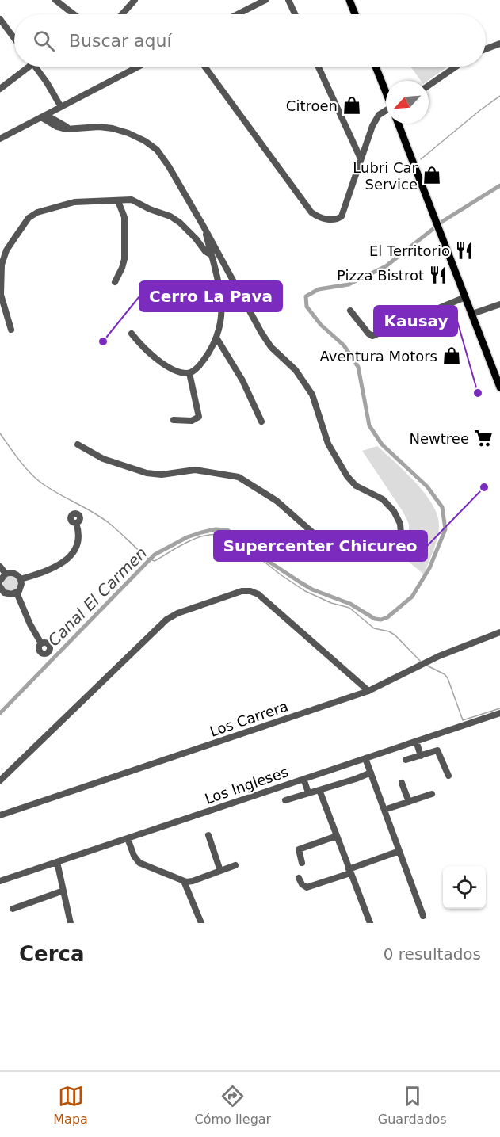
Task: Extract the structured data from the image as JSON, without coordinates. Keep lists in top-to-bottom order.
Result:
{
  "streets": {
    "street": ["Los Carrera", "Los Ingleses"]
  },
  "water": ["Canal El Carmen"],
  "places": {
    "shop": ["Citroen", "Lubri Car Service", "Aventura Motors"],
    "restaurant": ["El Territorio", "Pizza Bistrot"],
    "other": ["Cerro La Pava", "Kausay", "Supercenter Chicureo"],
    "supermarket": ["Newtree"]
  },
  "north": "bottom left",
  "page": {
    "search": "Buscar aquí",
    "heading": ["Cerca", "0 resultados"],
    "nav": ["Mapa", "Cómo llegar", "Guardados"]
  }
}
